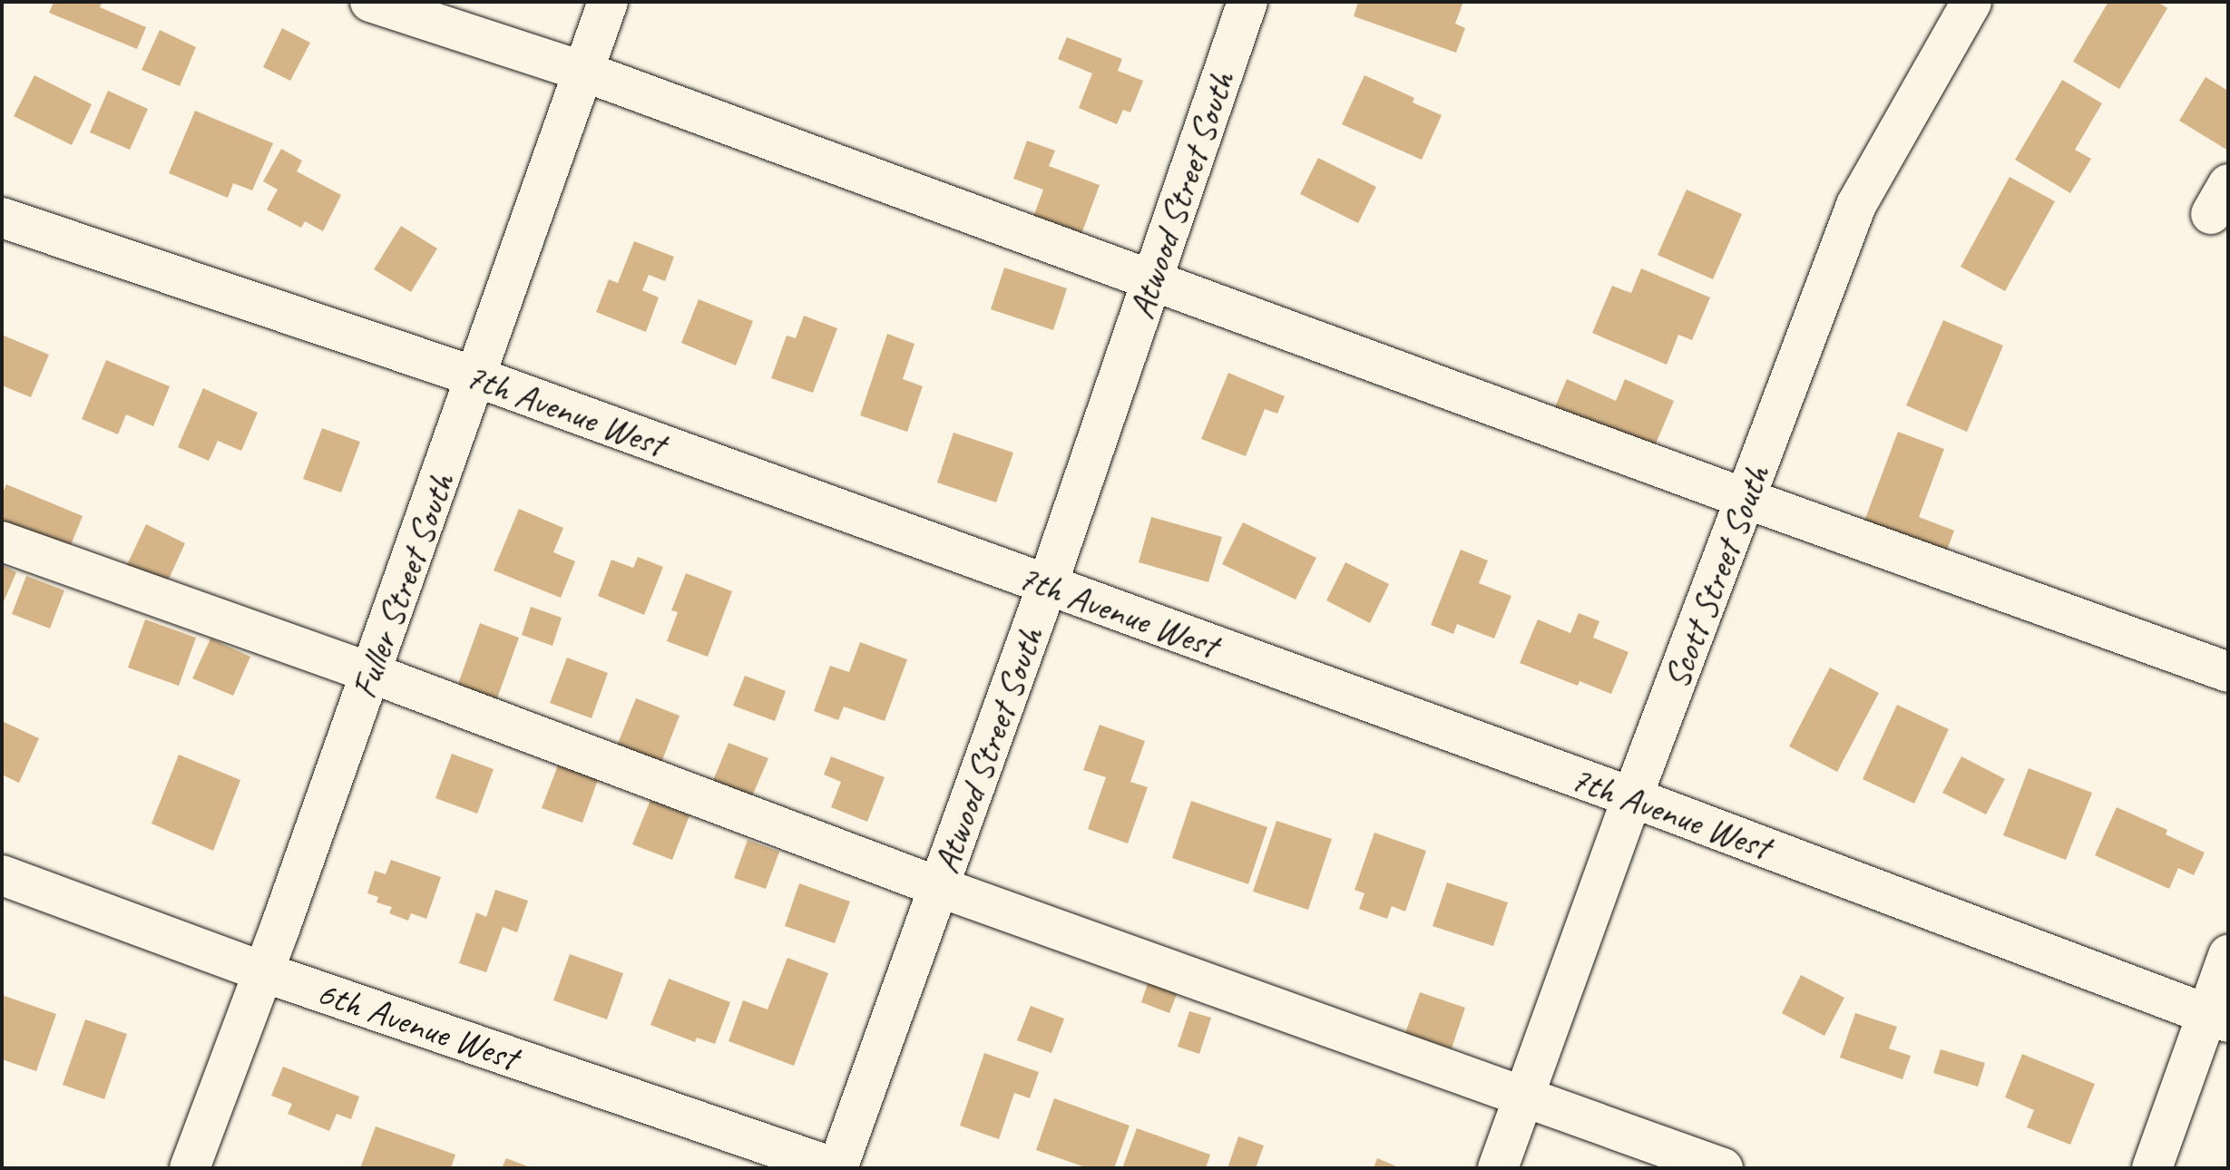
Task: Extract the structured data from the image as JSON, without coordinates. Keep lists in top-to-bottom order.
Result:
{
  "streets": {
    "street": [
      "Atwood Street South",
      "7th Avenue West",
      "Scott Street South",
      "Fuller Street South",
      "6th Avenue West"
    ]
  },
  "crossings": [
    ["Atwood Street South", "7th Avenue West"],
    ["Atwood Street South", "6th Avenue West"],
    ["7th Avenue West", "Scott Street South"],
    ["7th Avenue West", "Fuller Street South"],
    ["Fuller Street South", "6th Avenue West"]
  ]
}
